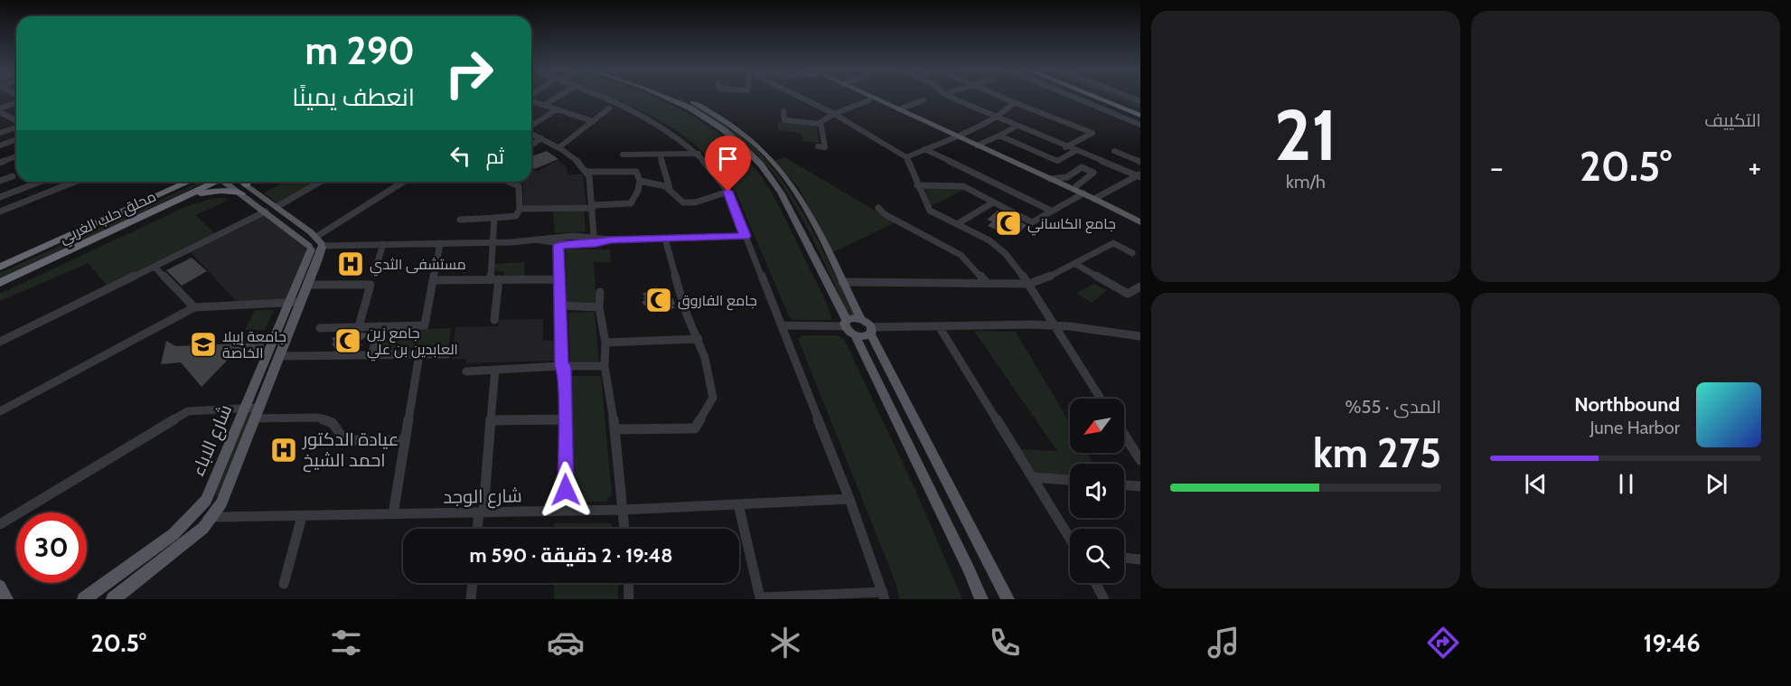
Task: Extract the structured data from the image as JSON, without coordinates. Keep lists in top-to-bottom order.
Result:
{
  "streets": {
    "highway": ["محلق حلب الغربي"],
    "main road": ["شارع الاباء"],
    "street": ["شارع الوجد"]
  },
  "crossings": [
    ["شارع الاباء", "شارع الوجد"]
  ],
  "places": {
    "mosque": ["جامع الكاساني", "جامع الفاروق", "جامع زين العابدين بن علي"],
    "hospital": ["مستشفى الثدي", "عيادة الدكتور احمد الشيخ"],
    "school or university": ["جامعة إيبلا الخاصة"]
  },
  "north": "bottom left",
  "page": {
    "tile": [
      "التكييف",
      ["21", "km/h"],
      ["المدى · 55%", "275 km"]
    ],
    "turn": ["290 m", "انعطف يمينًا"],
    "then": "ثم",
    "heat": ["−", "20.5°", "+"],
    "song": ["Northbound", "June Harbor"],
    "limit": "30",
    "trip": "19:48 · 2 دقيقة · 590 m",
    "tabs": ["19:46", "20.5°"]
  }
}
